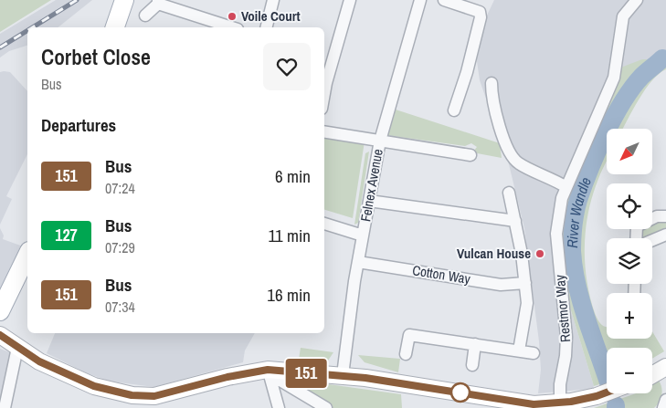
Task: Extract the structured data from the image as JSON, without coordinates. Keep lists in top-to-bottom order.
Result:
{
  "streets": {
    "street": ["Felnex Avenue", "Cotton Way", "Restmor Way"]
  },
  "crossings": [
    ["Felnex Avenue", "Cotton Way"]
  ],
  "water": ["River Wandle"],
  "places": ["Voile Court", "Vulcan House"],
  "lines": ["bus line 151"],
  "north": "bottom left",
  "page": {
    "on_map": "151",
    "heading": [
      ["Corbet Close", "Bus"],
      "Departures"
    ],
    "map_buttons": ["+", "−"],
    "list": [
      {
        "mark": "151",
        "name": "Bus",
        "note": "07:24",
        "value": "6 min"
      },
      {
        "mark": "127",
        "name": "Bus",
        "note": "07:29",
        "value": "11 min"
      },
      {
        "mark": "151",
        "name": "Bus",
        "note": "07:34",
        "value": "16 min"
      }
    ]
  }
}
